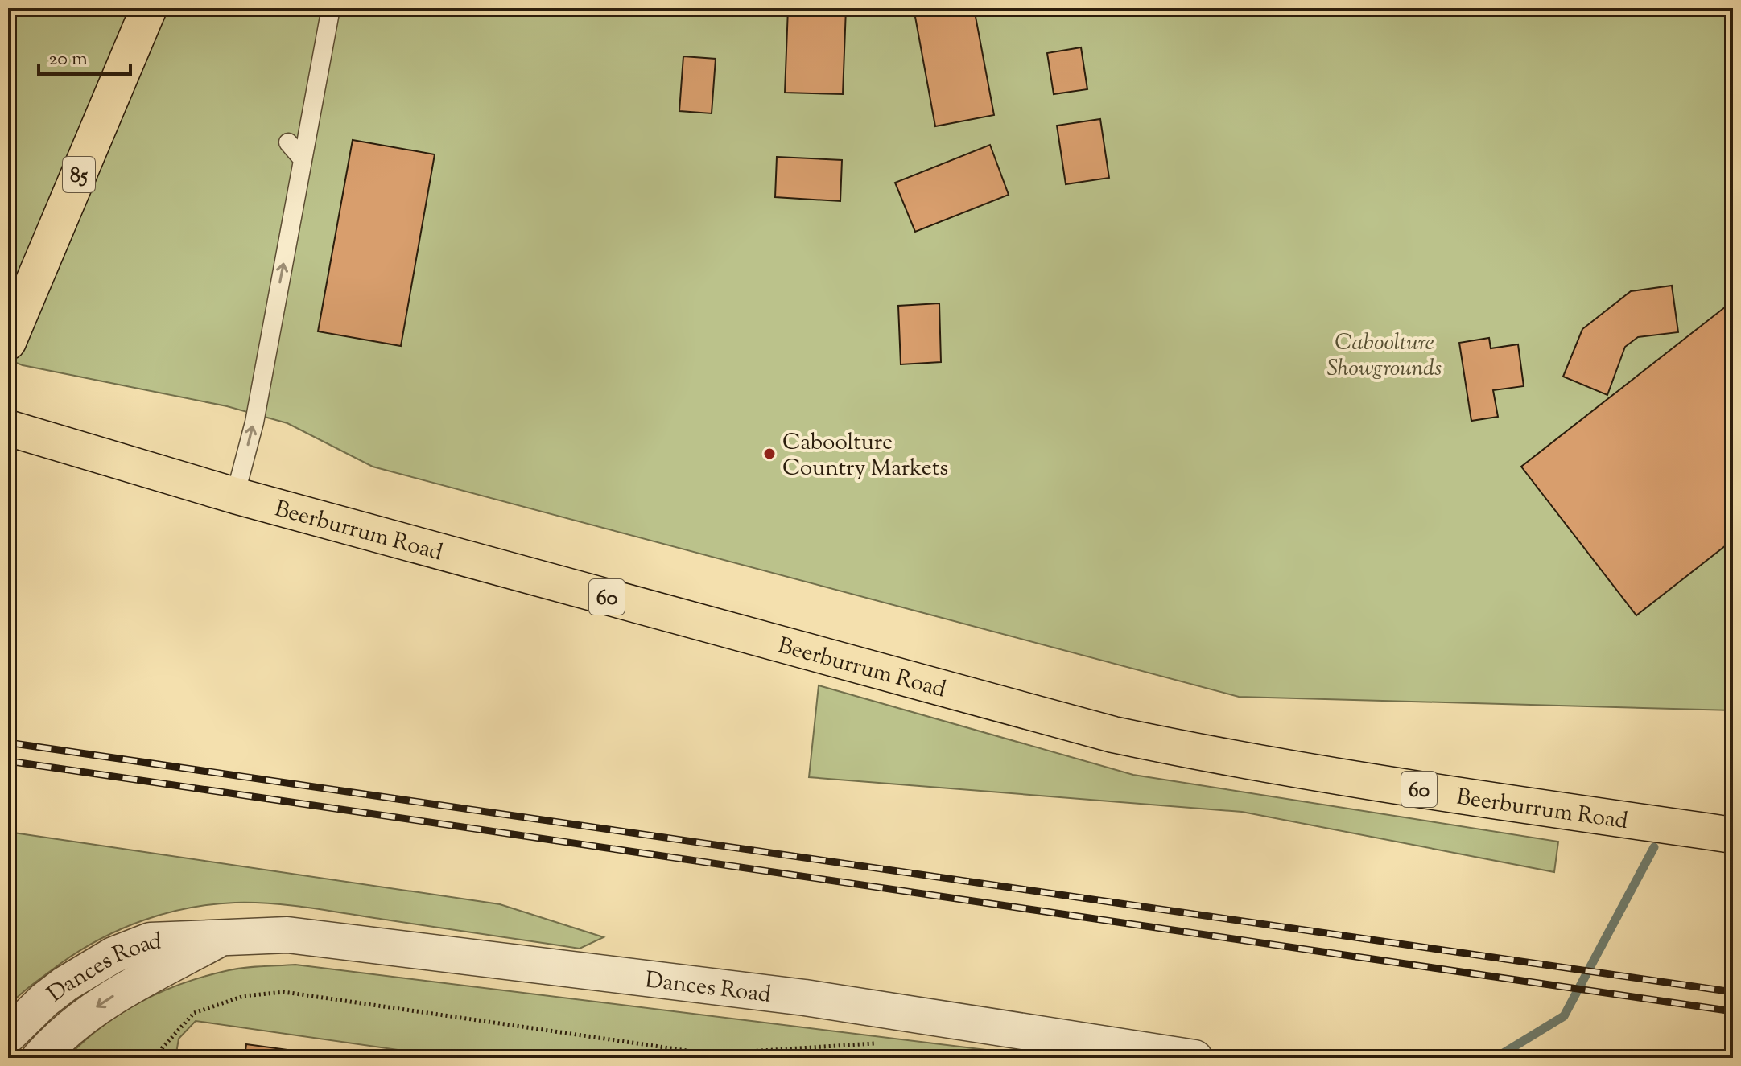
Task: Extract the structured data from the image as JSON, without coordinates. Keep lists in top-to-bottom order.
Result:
{
  "streets": {
    "main road": ["85", "Beerburrum Road", "60"],
    "street": ["Dances Road"]
  },
  "parks": ["Caboolture Showgrounds"],
  "places": ["Caboolture Country Markets"],
  "scale_bar": "20 m"
}
